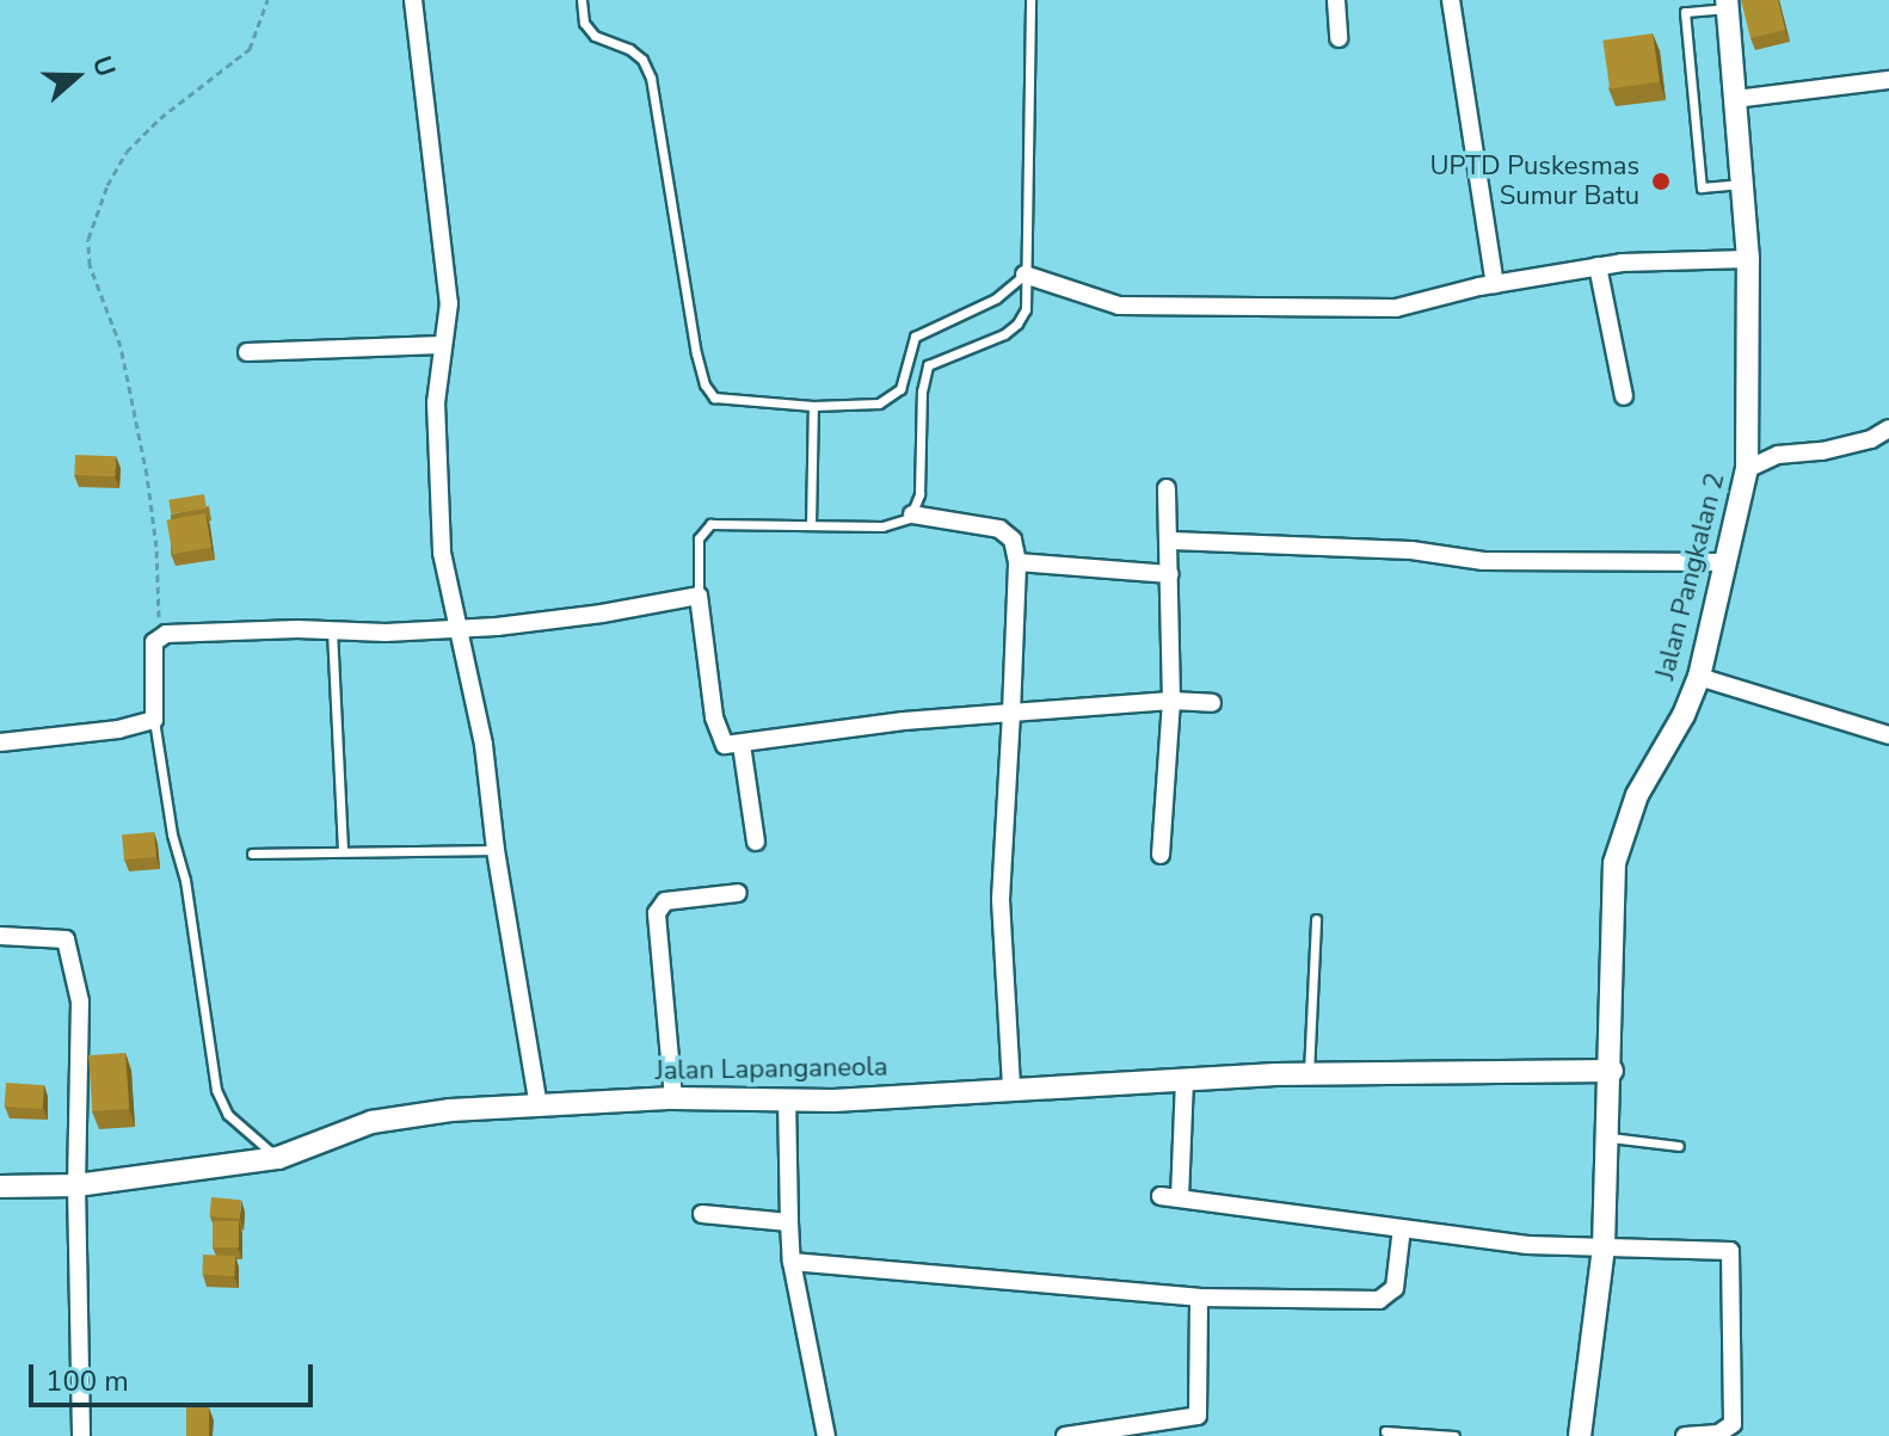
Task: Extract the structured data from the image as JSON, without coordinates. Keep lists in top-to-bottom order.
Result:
{
  "streets": {
    "street": ["Jalan Pangkalan 2", "Jalan Lapanganeola"]
  },
  "crossings": [
    ["Jalan Pangkalan 2", "Jalan Lapanganeola"]
  ],
  "places": ["UPTD Puskesmas Sumur Batu"],
  "scale_bar": "100 m",
  "north": "right"
}
